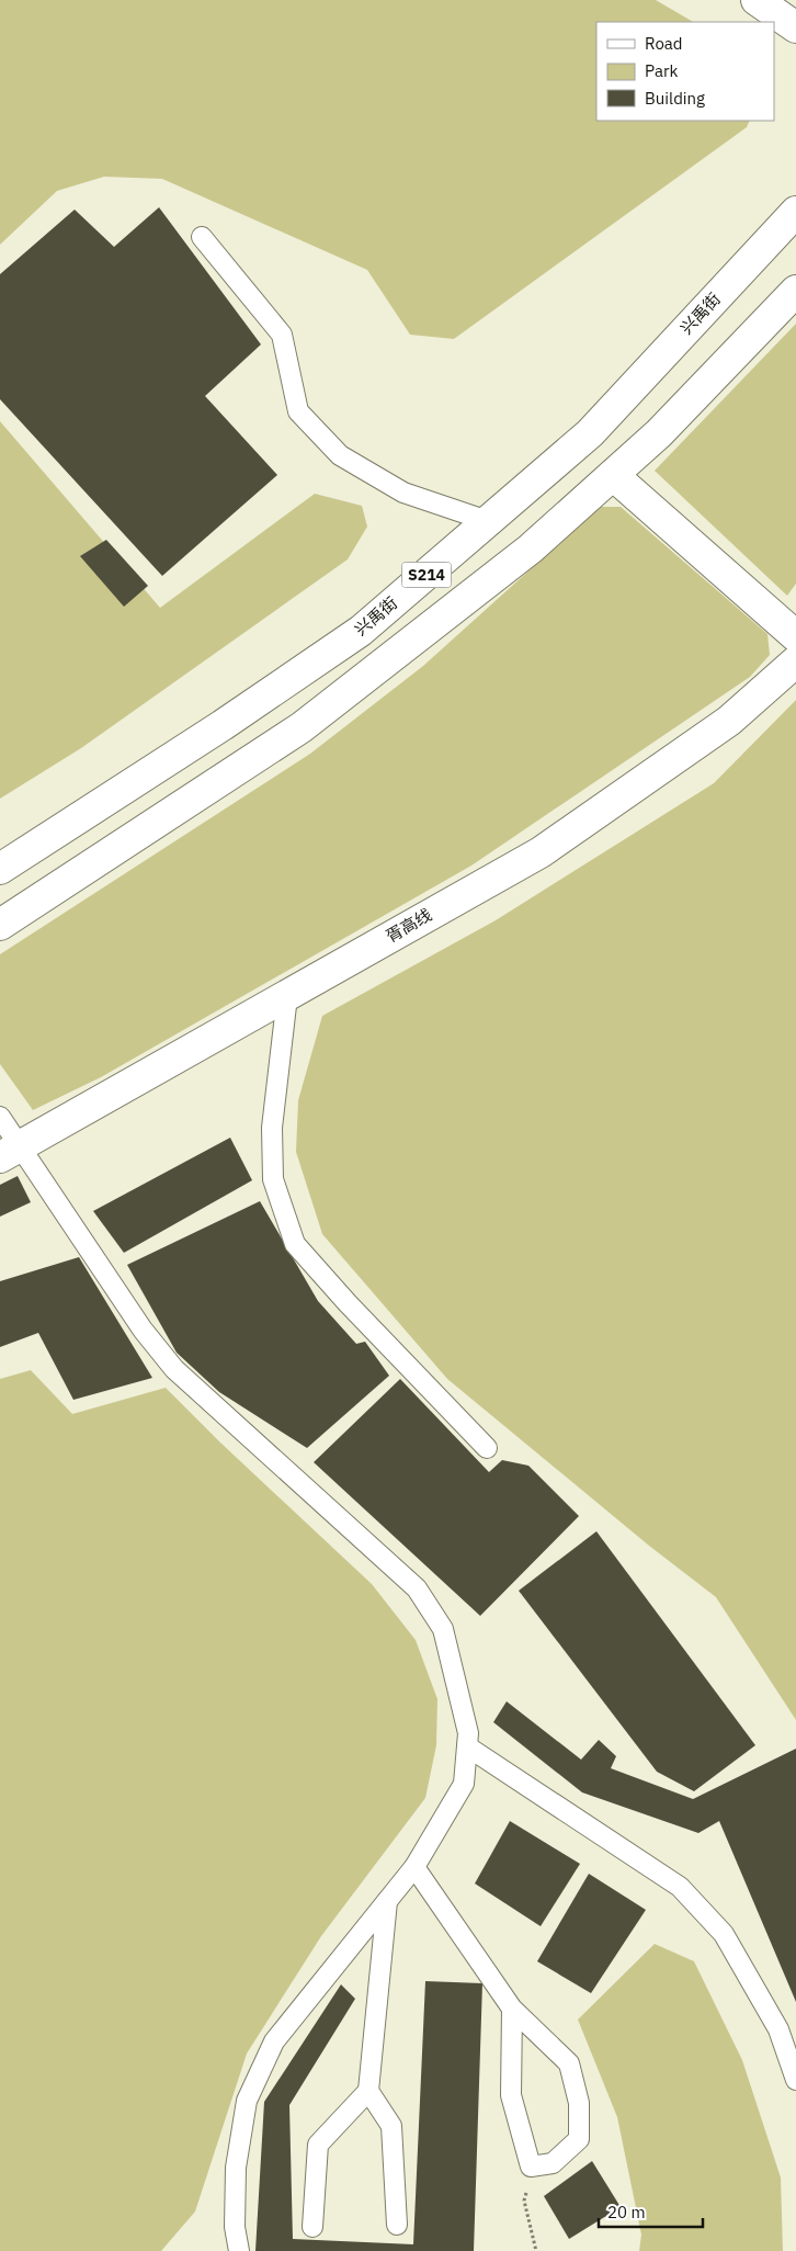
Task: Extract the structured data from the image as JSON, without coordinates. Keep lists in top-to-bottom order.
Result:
{
  "streets": {
    "main road": ["兴禹街", "S214", "胥高线"]
  },
  "legend": ["Road", "Park", "Building"],
  "scale_bar": "20 m"
}
